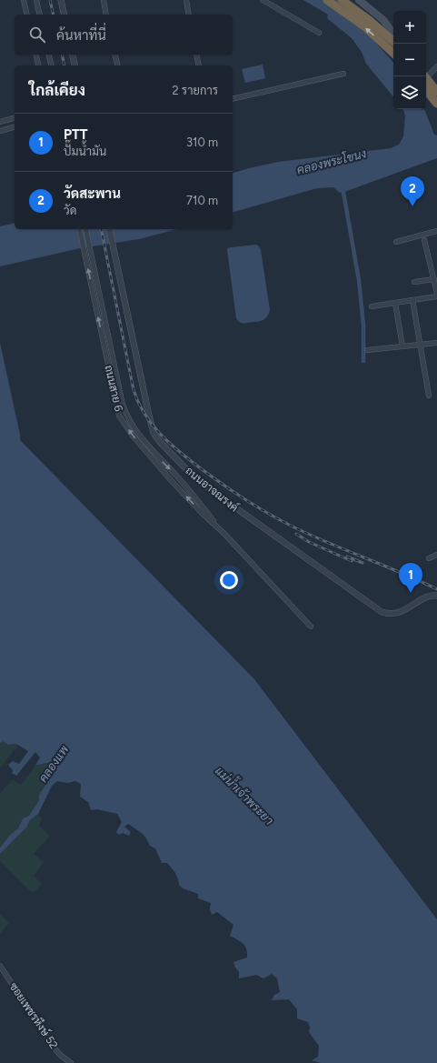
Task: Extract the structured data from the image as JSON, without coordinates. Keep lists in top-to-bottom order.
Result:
{
  "streets": {
    "street": ["ถนนสาย 6", "ถนนอาจณรงค์", "ซอยเพชรหึงษ์ 52"]
  },
  "water": ["คลองพระโขนง", "คลองแพ", "แม่น้ำเจ้าพระยา"],
  "page": {
    "map_buttons": ["+", "−"],
    "search": "ค้นหาที่นี่",
    "heading": ["ใกล้เคียง", "2 รายการ"],
    "list": [
      {
        "mark": "1",
        "name": "PTT",
        "note": "ปั๊มน้ำมัน",
        "value": "310 m"
      },
      {
        "mark": "2",
        "name": "วัดสะพาน",
        "note": "วัด",
        "value": "710 m"
      }
    ],
    "pins": ["2", "1"]
  }
}
